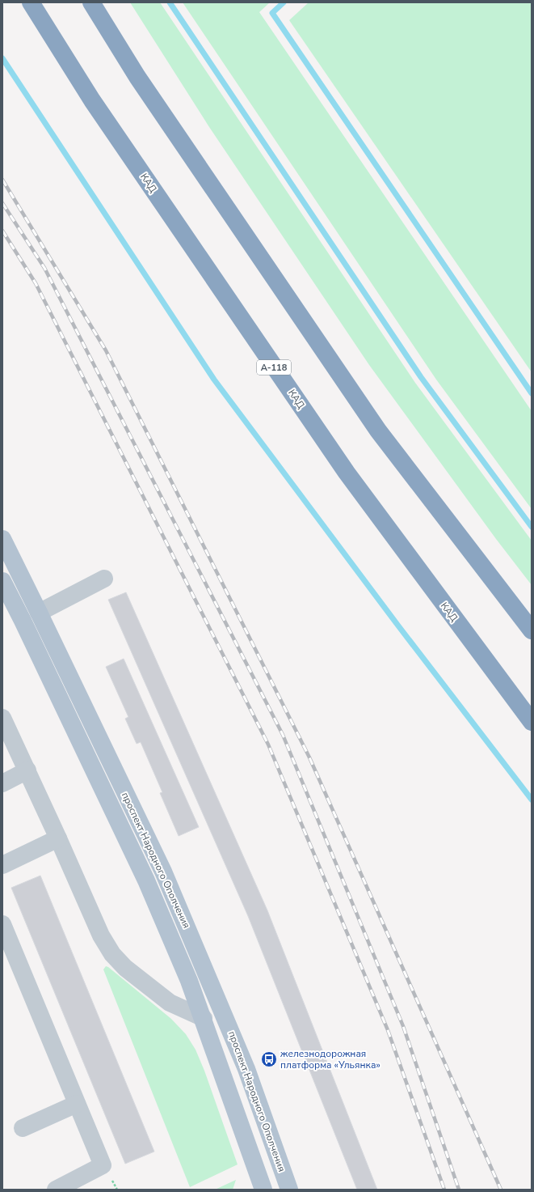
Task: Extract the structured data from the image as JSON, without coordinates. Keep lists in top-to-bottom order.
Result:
{
  "streets": {
    "highway": ["КАД", "А-118"],
    "main road": ["проспект Народного Ополчения"]
  },
  "places": {
    "bus stop": ["железнодорожная платформа «Ульянка»"]
  }
}
